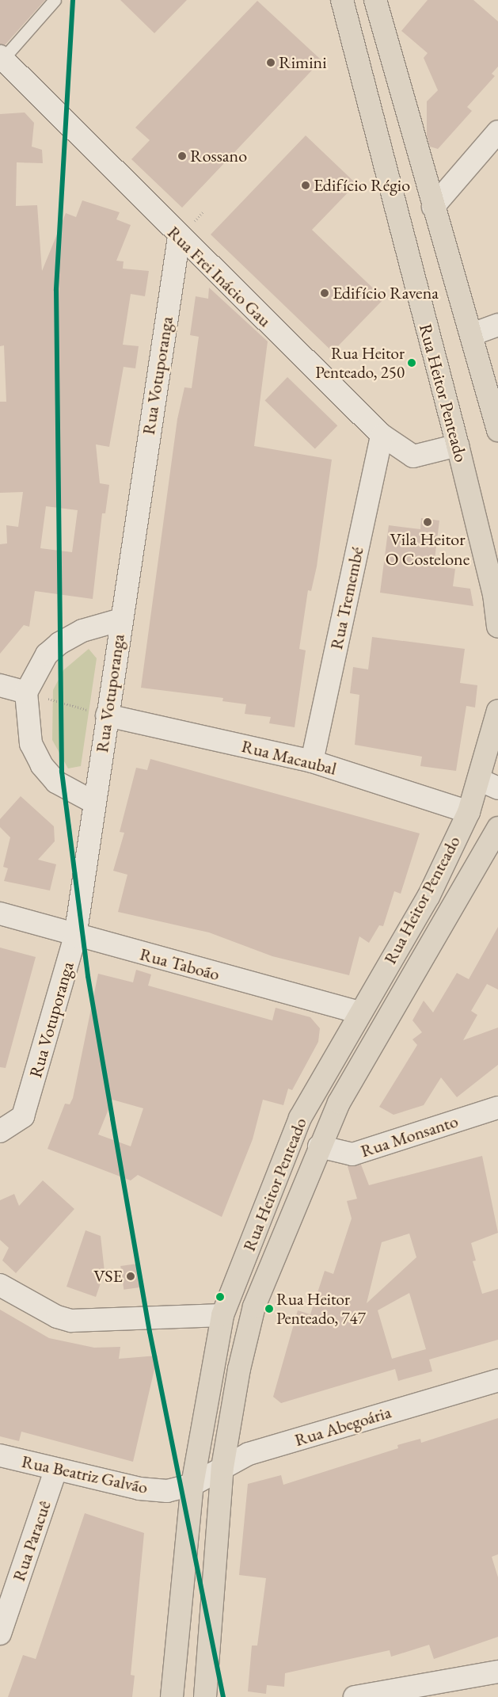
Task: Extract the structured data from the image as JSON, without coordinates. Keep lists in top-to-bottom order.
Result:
{
  "streets": {
    "main road": ["Rua Heitor Penteado"],
    "street": [
      "Rua Frei Inácio Gau",
      "Rua Votuporanga",
      "Rua Tremembé",
      "Rua Macaubal",
      "Rua Taboão",
      "Rua Monsanto",
      "Rua Abegoária",
      "Rua Beatriz Galvão",
      "Rua Paracuê"
    ]
  },
  "crossings": [
    ["Rua Frei Inácio Gau", "Rua Votuporanga"],
    ["Rua Frei Inácio Gau", "Rua Heitor Penteado"],
    ["Rua Frei Inácio Gau", "Rua Tremembé"],
    ["Rua Votuporanga", "Rua Macaubal"],
    ["Rua Votuporanga", "Rua Taboão"],
    ["Rua Heitor Penteado", "Rua Macaubal"],
    ["Rua Heitor Penteado", "Rua Taboão"],
    ["Rua Heitor Penteado", "Rua Monsanto"],
    ["Rua Heitor Penteado", "Rua Abegoária"],
    ["Rua Heitor Penteado", "Rua Beatriz Galvão"],
    ["Rua Tremembé", "Rua Macaubal"],
    ["Rua Abegoária", "Rua Beatriz Galvão"],
    ["Rua Beatriz Galvão", "Rua Paracuê"]
  ],
  "places": [
    "Rimini",
    "Rossano",
    "Edifício Régio",
    "Edifício Ravena",
    "Rua Heitor Penteado, 250",
    "Vila Heitor O Costelone",
    "VSE",
    "Rua Heitor Penteado, 747"
  ]
}
